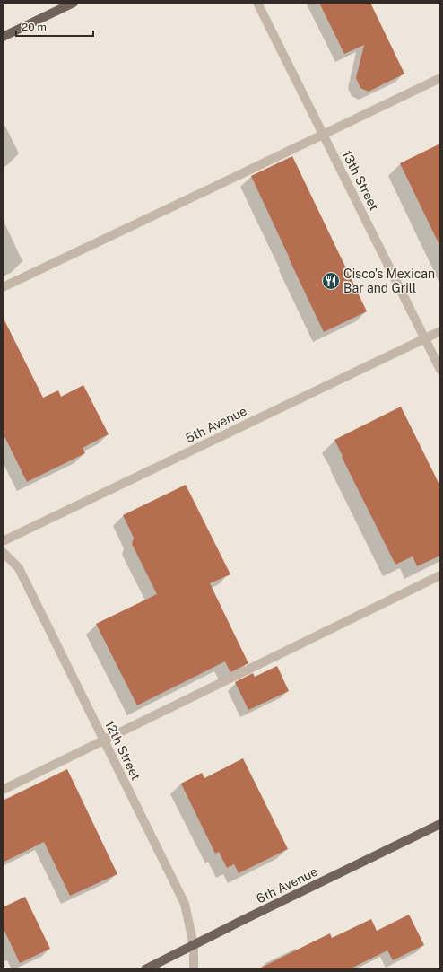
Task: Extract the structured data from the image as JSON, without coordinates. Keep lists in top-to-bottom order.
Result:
{
  "streets": {
    "main road": ["6th Avenue"],
    "street": ["13th Street", "5th Avenue", "12th Street"]
  },
  "crossings": [
    ["13th Street", "5th Avenue"],
    ["12th Street", "6th Avenue"]
  ],
  "places": {
    "restaurant": ["Cisco's Mexican Bar and Grill"]
  },
  "scale_bar": "20 m"
}
